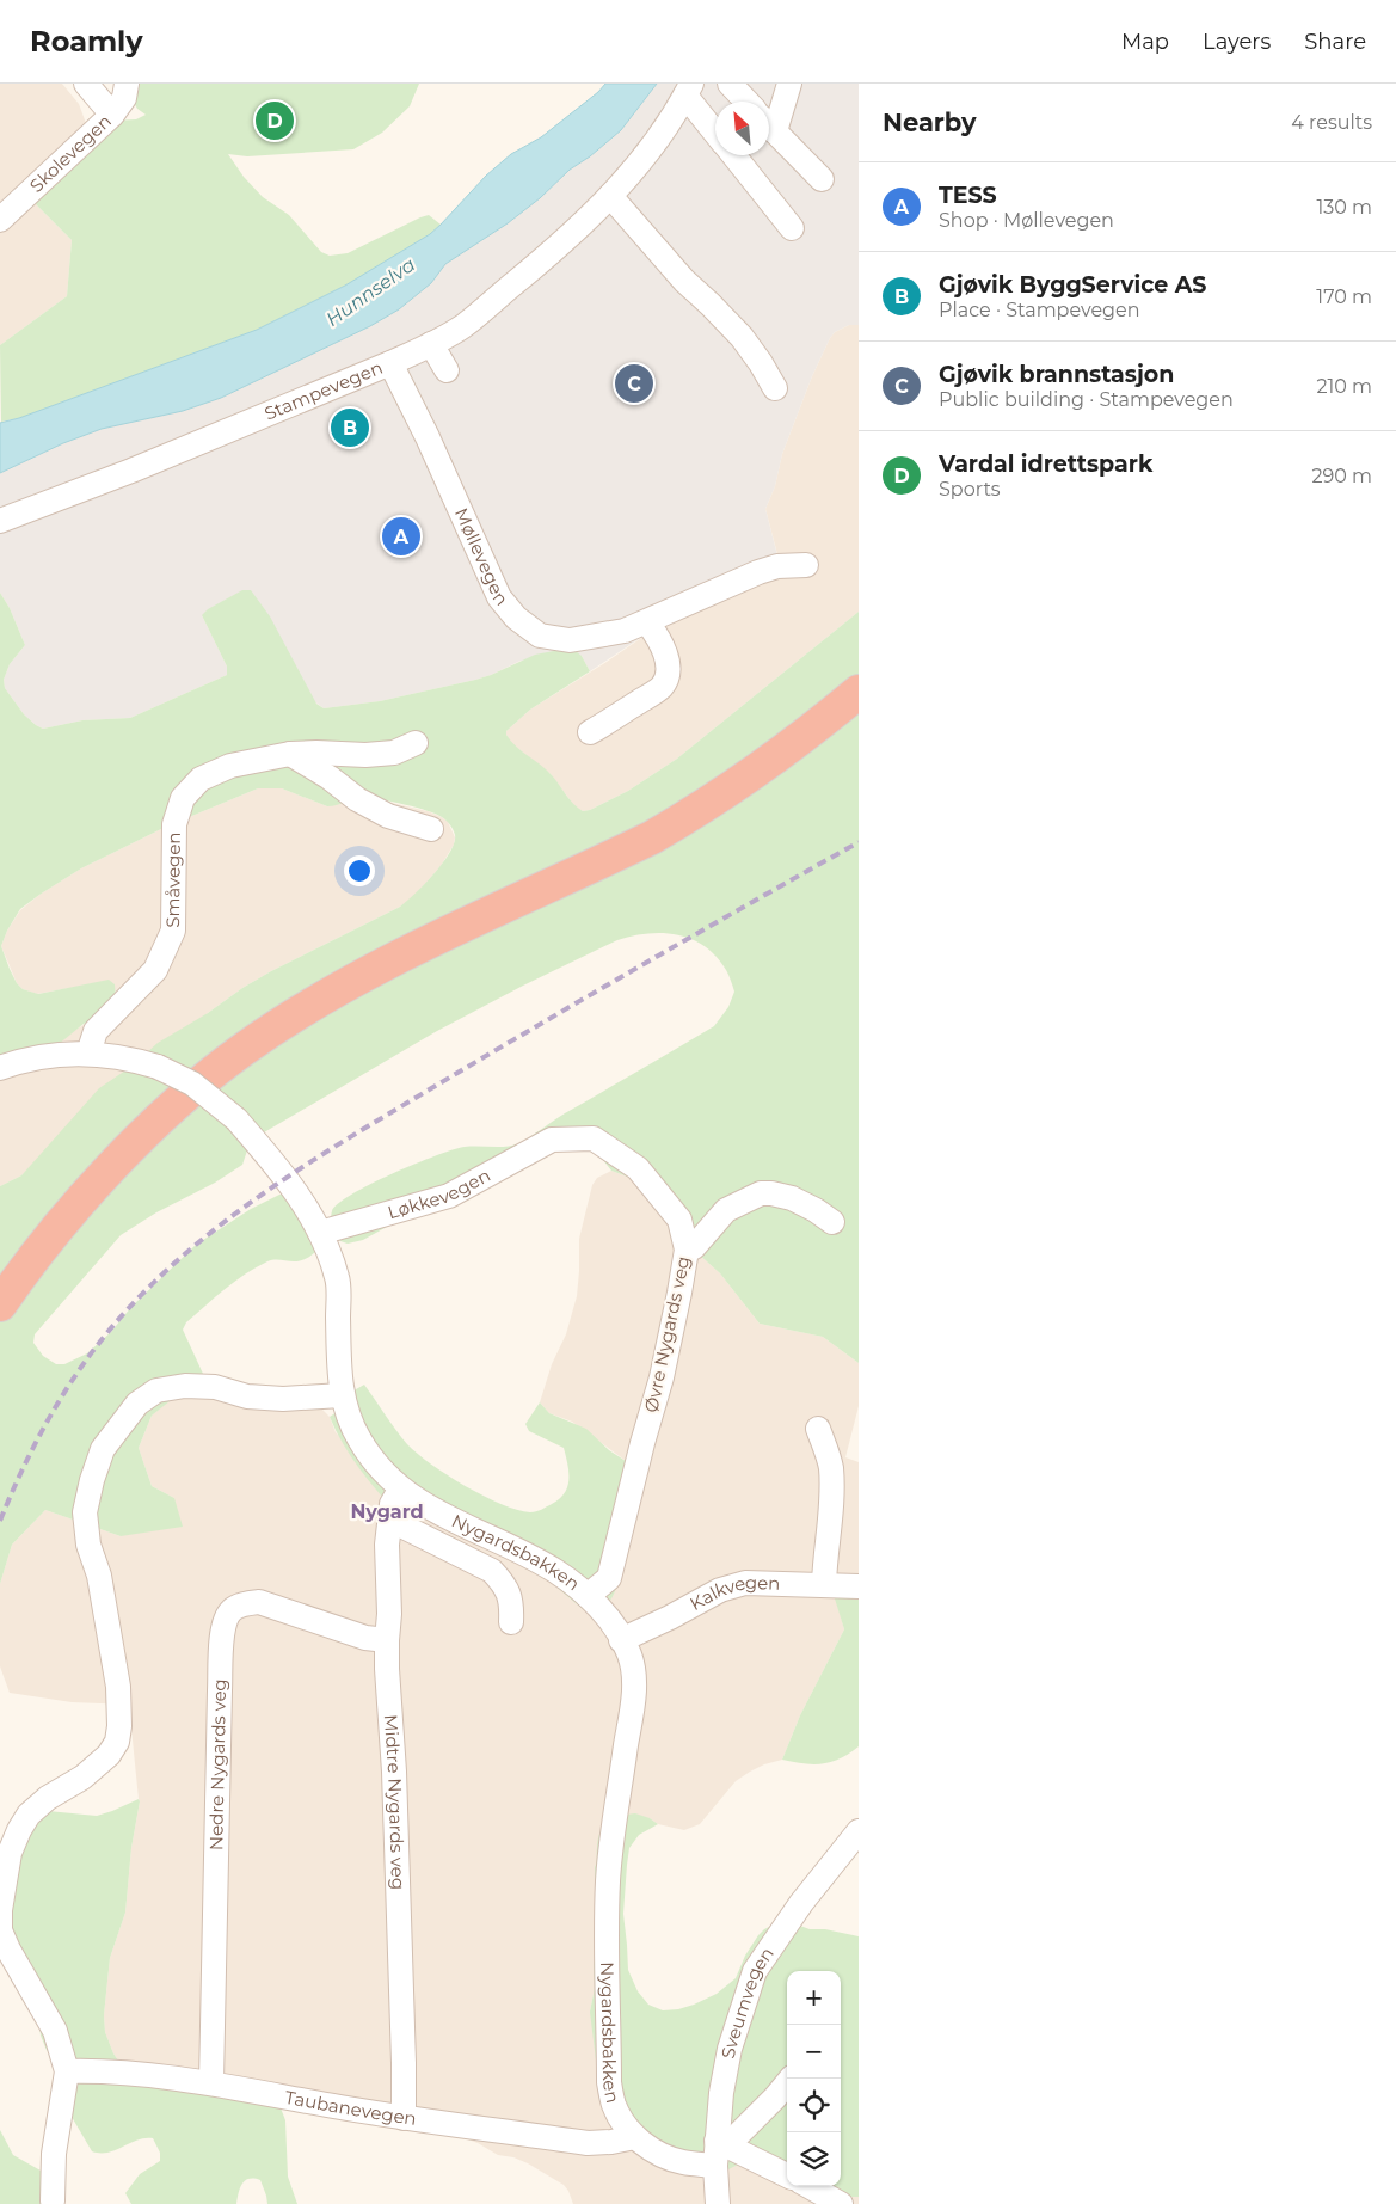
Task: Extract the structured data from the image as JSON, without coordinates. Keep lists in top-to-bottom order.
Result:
{
  "streets": {
    "street": [
      "Skolevegen",
      "Stampevegen",
      "Møllevegen",
      "Småvegen",
      "Løkkevegen",
      "Øvre Nygards veg",
      "Nygardsbakken",
      "Kalkvegen",
      "Nedre Nygards veg",
      "Midtre Nygards veg",
      "Sveumvegen",
      "Taubanevegen"
    ]
  },
  "crossings": [
    ["Stampevegen", "Møllevegen"],
    ["Småvegen", "Nygardsbakken"],
    ["Løkkevegen", "Øvre Nygards veg"],
    ["Løkkevegen", "Nygardsbakken"],
    ["Øvre Nygards veg", "Nygardsbakken"],
    ["Nygardsbakken", "Kalkvegen"],
    ["Nygardsbakken", "Midtre Nygards veg"],
    ["Nygardsbakken", "Sveumvegen"],
    ["Nygardsbakken", "Taubanevegen"],
    ["Nedre Nygards veg", "Midtre Nygards veg"],
    ["Nedre Nygards veg", "Taubanevegen"],
    ["Midtre Nygards veg", "Taubanevegen"]
  ],
  "districts": ["Nygard"],
  "water": ["Hunnselva"],
  "north": "top left",
  "page": {
    "header": "Roamly",
    "nav": ["Map", "Layers", "Share"],
    "heading": ["Nearby", "4 results"],
    "pins": [
      "D",
      "C",
      "B",
      "A"
    ],
    "list": [
      {
        "mark": "A",
        "name": "TESS",
        "note": "Shop · Møllevegen",
        "value": "130 m"
      },
      {
        "mark": "B",
        "name": "Gjøvik ByggService AS",
        "note": "Place · Stampevegen",
        "value": "170 m"
      },
      {
        "mark": "C",
        "name": "Gjøvik brannstasjon",
        "note": "Public building · Stampevegen",
        "value": "210 m"
      },
      {
        "mark": "D",
        "name": "Vardal idrettspark",
        "note": "Sports",
        "value": "290 m"
      }
    ],
    "map_buttons": ["+", "−"]
  }
}
